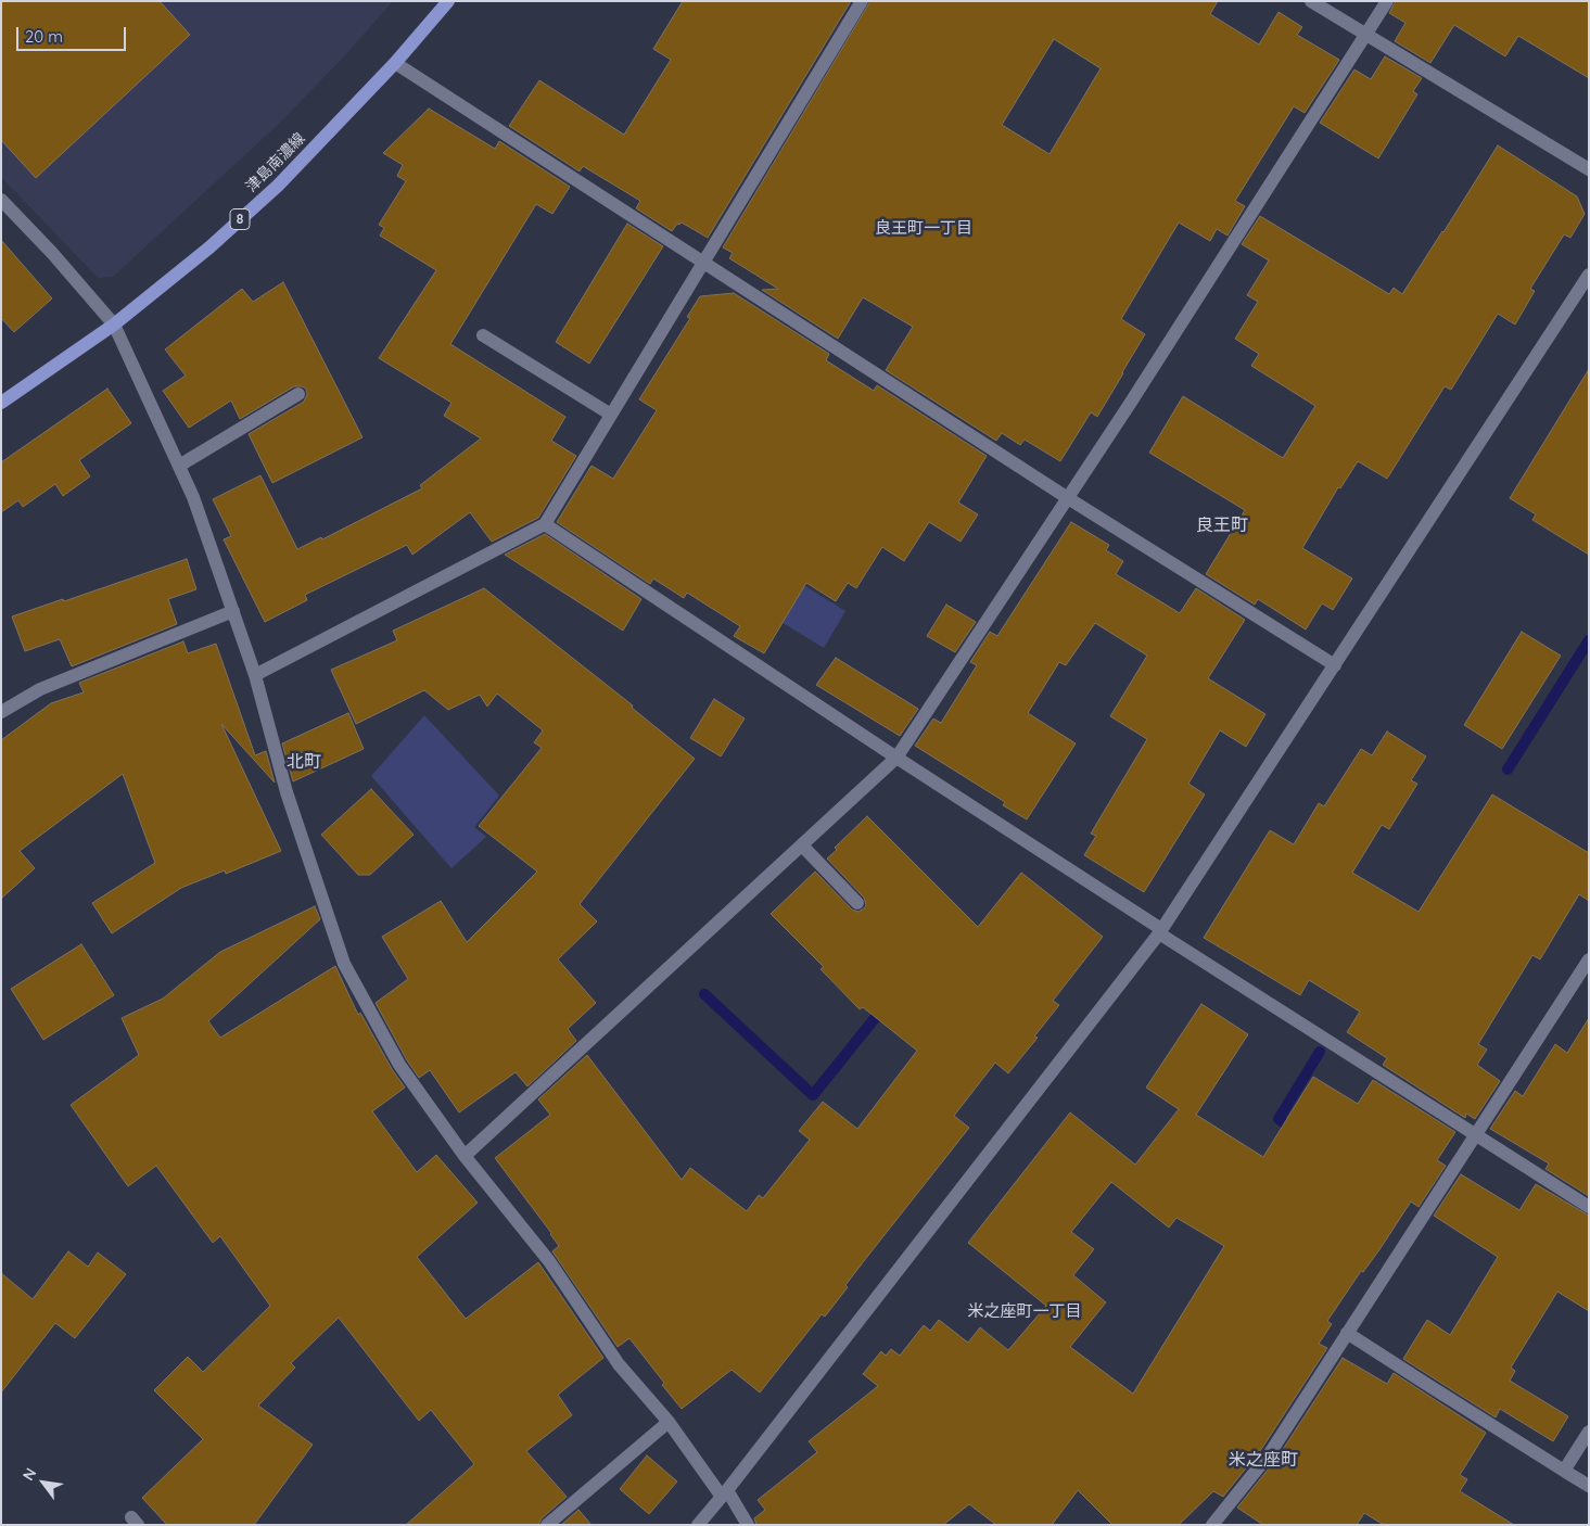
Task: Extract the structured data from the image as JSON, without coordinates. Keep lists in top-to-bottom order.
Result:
{
  "streets": {
    "main road": ["津島南濃線", "8"]
  },
  "districts": [
    "良王町一丁目",
    "良王町",
    "北町",
    "米之座町一丁目",
    "米之座町"
  ],
  "scale_bar": "20 m",
  "north": "top left"
}
